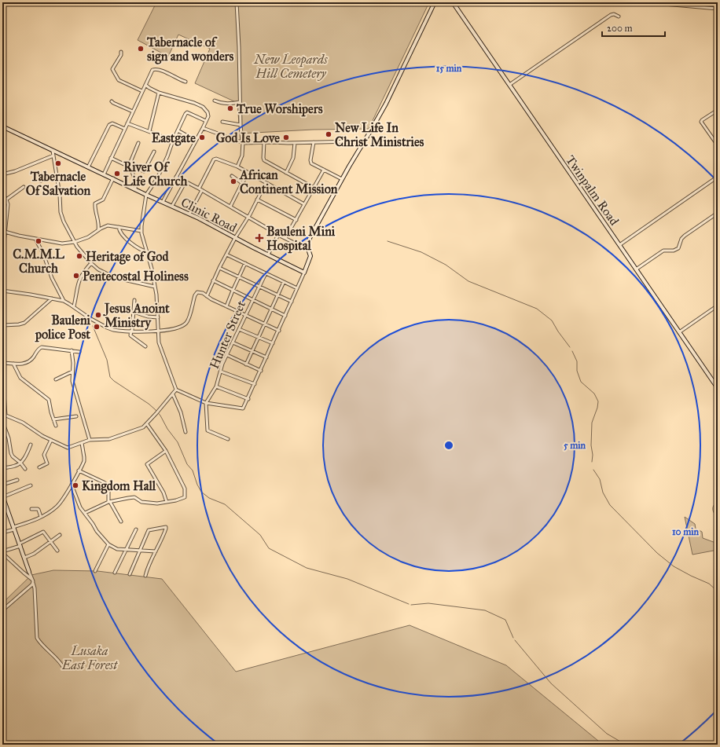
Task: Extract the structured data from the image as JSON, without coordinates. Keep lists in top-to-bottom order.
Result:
{
  "streets": {
    "street": ["Twinpalm Road", "Clinic Road", "Hunter Street"]
  },
  "parks": ["New Leopards Hill Cemetery", "Lusaka East Forest"],
  "places": {
    "other": [
      "Tabernacle of sign and wonders",
      "True Worshipers",
      "New Life In Christ Ministries",
      "Eastgate",
      "God Is Love",
      "Tabernacle Of Salvation",
      "River Of Life Church",
      "African Continent Mission",
      "C.M.M.L Church",
      "Heritage of God",
      "Pentecostal Holiness",
      "Jesus Anoint Ministry",
      "Bauleni police Post",
      "Kingdom Hall"
    ],
    "health": ["Bauleni Mini Hospital"]
  },
  "scale_bar": "200 m",
  "rings": ["15 min", "5 min", "10 min"]
}
